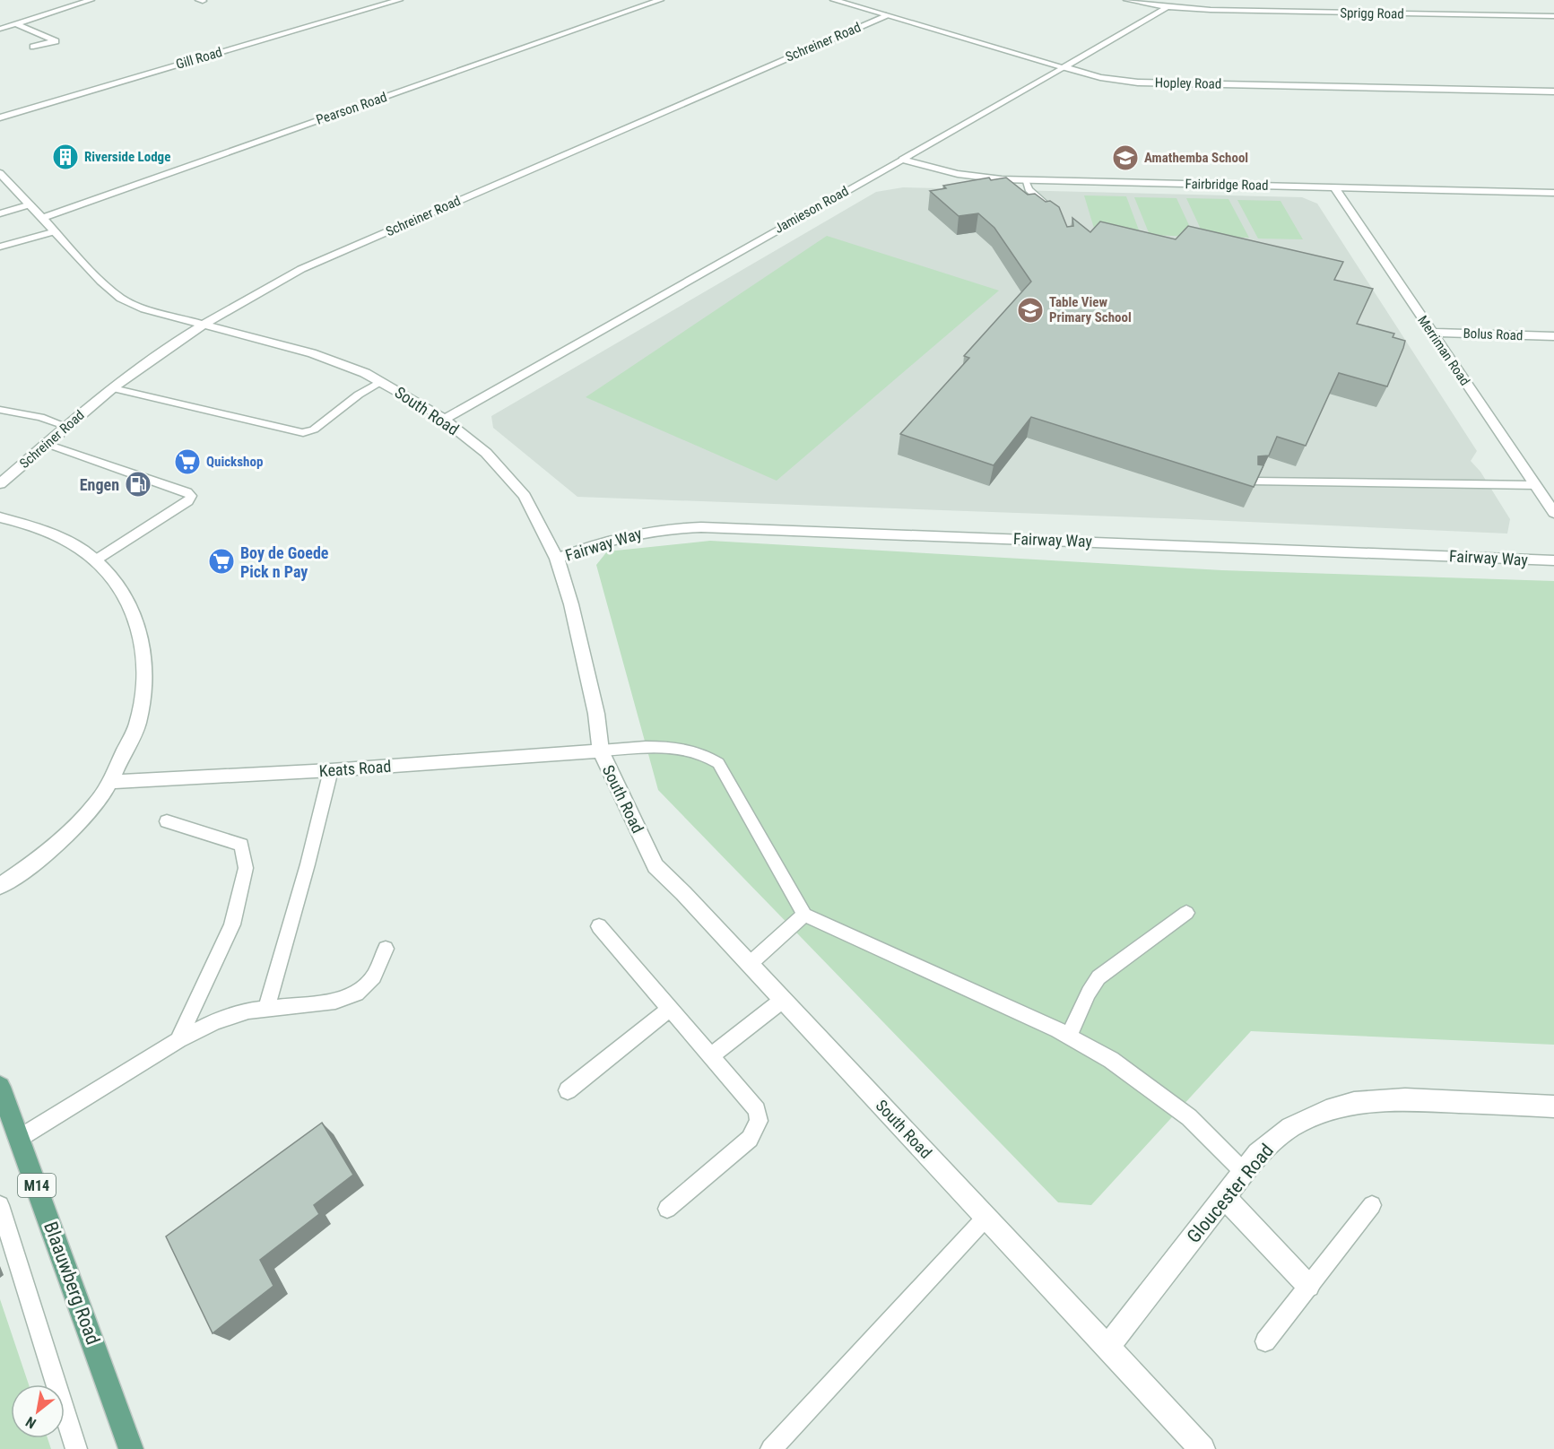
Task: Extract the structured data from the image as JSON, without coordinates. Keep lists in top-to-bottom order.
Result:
{
  "streets": {
    "main road": ["M14", "Blaauwberg Road"],
    "street": [
      "Sprigg Road",
      "Schreiner Road",
      "Gill Road",
      "Hopley Road",
      "Pearson Road",
      "Fairbridge Road",
      "Jamieson Road",
      "Bolus Road",
      "Merriman Road",
      "South Road",
      "Fairway Way",
      "Keats Road",
      "Gloucester Road"
    ]
  },
  "crossings": [
    ["Sprigg Road", "Jamieson Road"],
    ["Schreiner Road", "Hopley Road"],
    ["Schreiner Road", "South Road"],
    ["Hopley Road", "Jamieson Road"],
    ["Pearson Road", "South Road"],
    ["Fairbridge Road", "Jamieson Road"],
    ["Fairbridge Road", "Merriman Road"],
    ["Jamieson Road", "South Road"],
    ["Bolus Road", "Merriman Road"],
    ["South Road", "Fairway Way"],
    ["South Road", "Keats Road"],
    ["South Road", "Gloucester Road"]
  ],
  "places": {
    "building": ["Riverside Lodge"],
    "school or university": ["Amathemba School", "Table View Primary School"],
    "supermarket": ["Quickshop", "Boy de Goede Pick n Pay"],
    "fuel station": ["Engen"]
  },
  "north": "bottom left"
}
